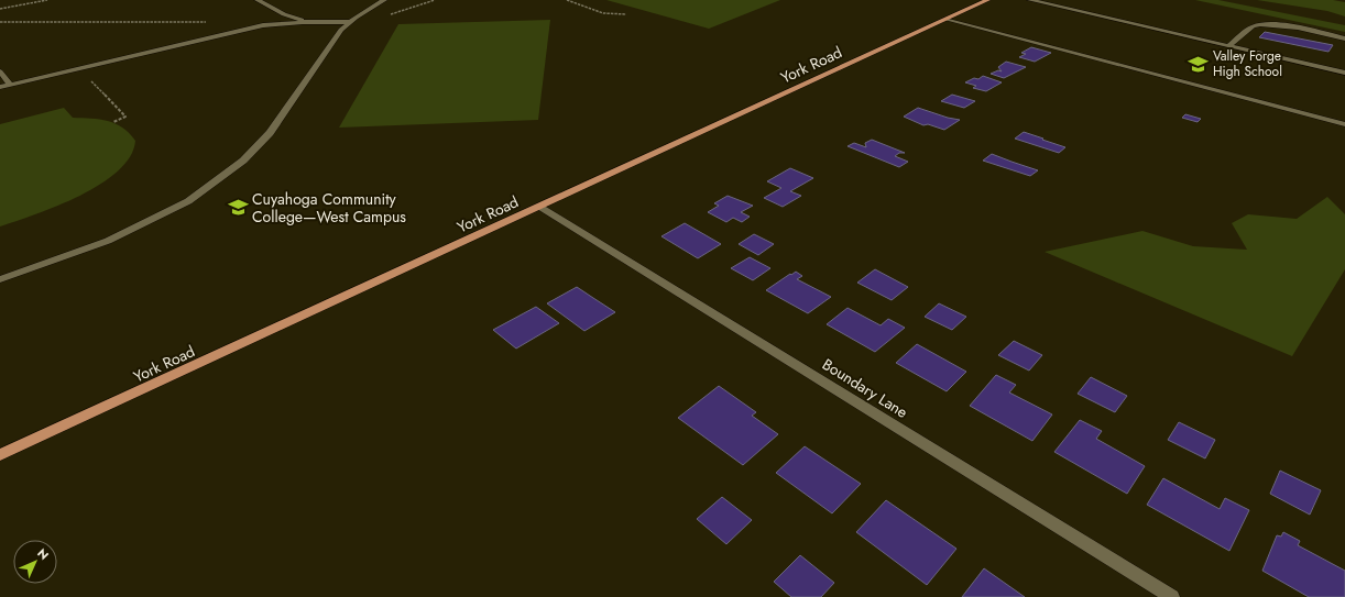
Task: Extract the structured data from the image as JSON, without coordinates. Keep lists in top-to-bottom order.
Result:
{
  "streets": {
    "main road": ["York Road"],
    "street": ["Boundary Lane"]
  },
  "crossings": [
    ["York Road", "Boundary Lane"]
  ],
  "places": {
    "school or university": ["Valley Forge High School", "Cuyahoga Community College—West Campus"]
  },
  "north": "top right"
}
